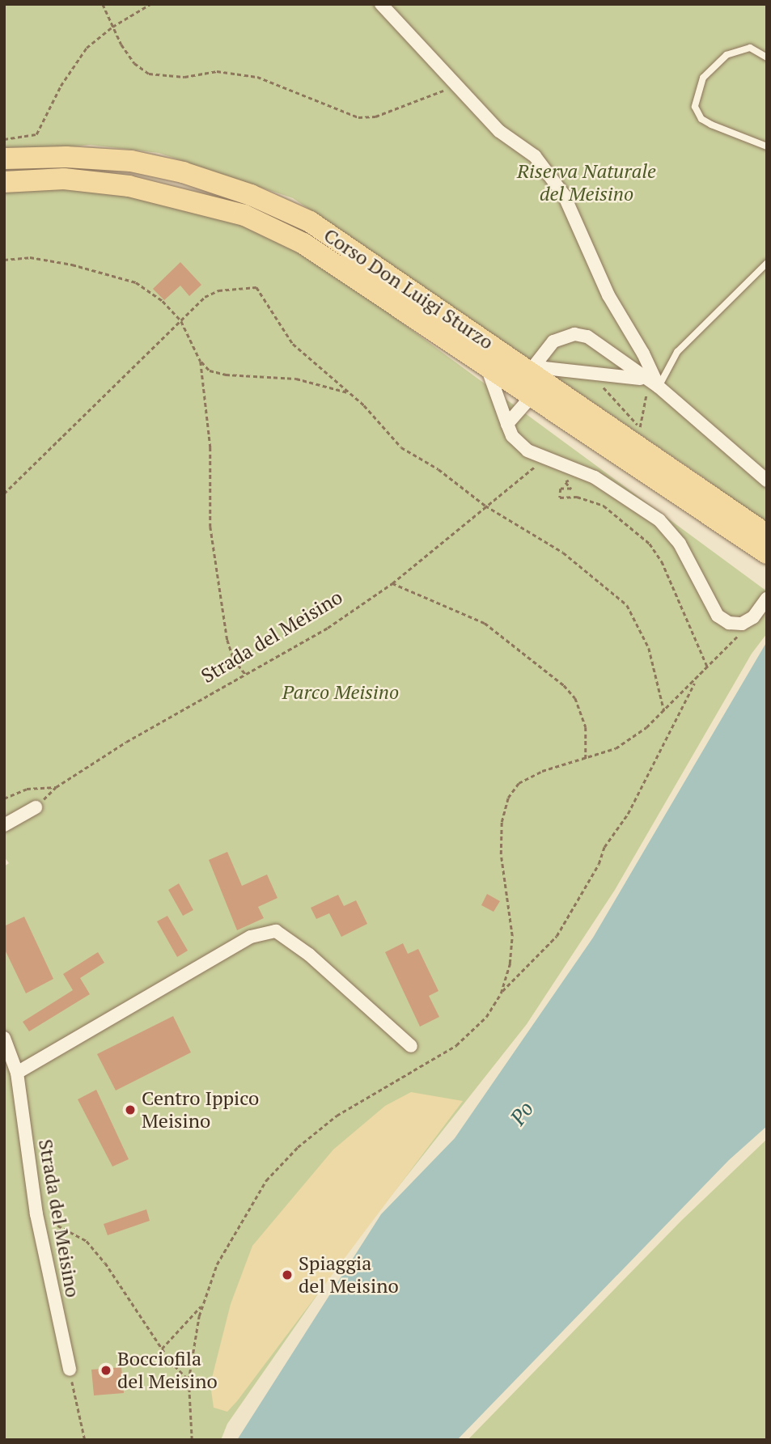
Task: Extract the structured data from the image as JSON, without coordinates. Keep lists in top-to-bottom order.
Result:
{
  "streets": {
    "main road": ["Corso Don Luigi Sturzo"],
    "street": ["Strada del Meisino"]
  },
  "water": ["Po"],
  "parks": ["Riserva Naturale del Meisino", "Parco Meisino"],
  "places": ["Centro Ippico Meisino", "Spiaggia del Meisino", "Bocciofila del Meisino"]
}
